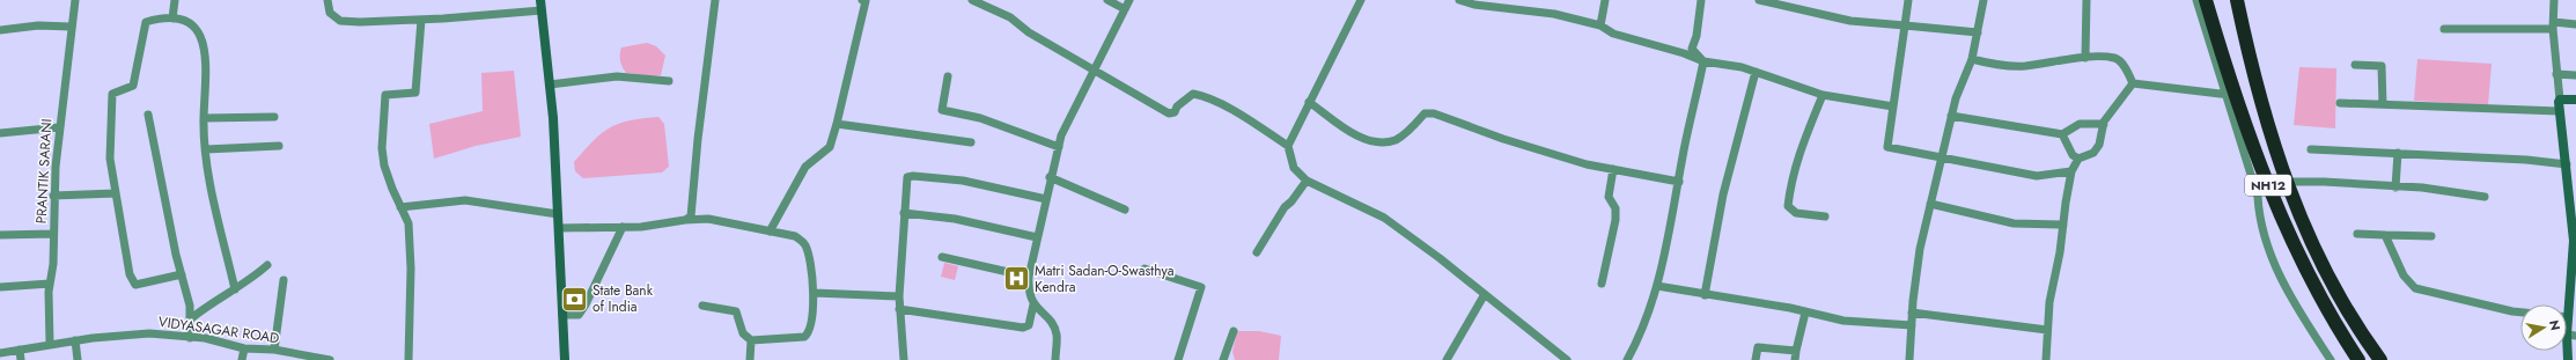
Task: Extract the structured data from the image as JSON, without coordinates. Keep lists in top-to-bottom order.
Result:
{
  "streets": {
    "highway": ["NH12"],
    "street": ["PRANTIK SARANI", "VIDYASAGAR ROAD"]
  },
  "crossings": [
    ["PRANTIK SARANI", "VIDYASAGAR ROAD"]
  ],
  "places": {
    "hospital": ["Matri Sadan-O-Swasthya Kendra"],
    "bank": ["State Bank of India"]
  },
  "north": "right"
}
